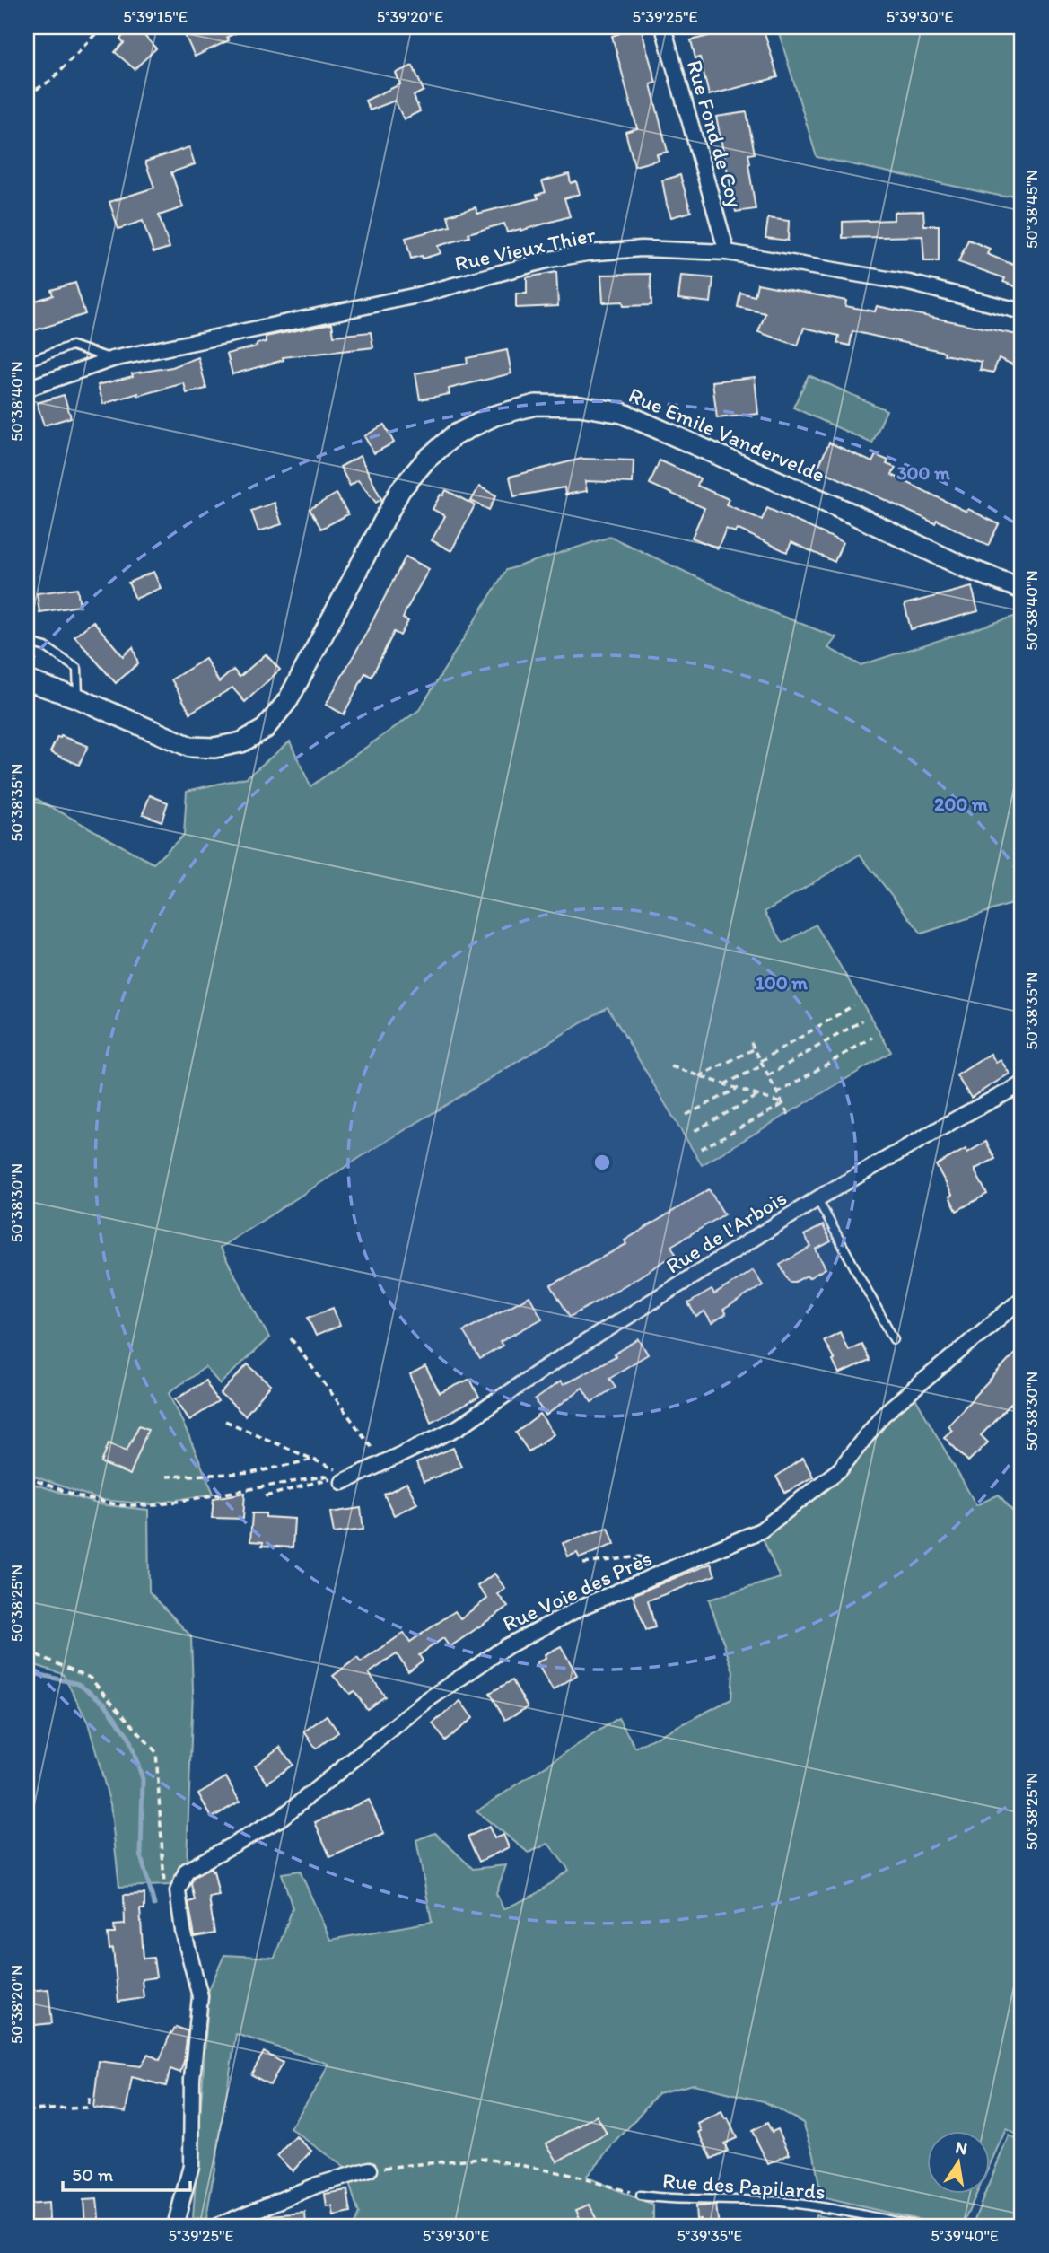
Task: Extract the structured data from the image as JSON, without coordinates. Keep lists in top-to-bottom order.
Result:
{
  "streets": {
    "street": [
      "Rue Fond de Coy",
      "Rue Vieux Thier",
      "Rue Emile Vandervelde",
      "Rue de l'Arbois",
      "Rue Voie des Près"
    ],
    "lane": ["Rue des Papilards"]
  },
  "crossings": [
    ["Rue Fond de Coy", "Rue Vieux Thier"]
  ],
  "scale_bar": "50 m",
  "north": "top",
  "coordinates": [
    "5°39'15\"E",
    "5°39'20\"E",
    "5°39'25\"E",
    "5°39'30\"E",
    "50°38'45\"N",
    "50°38'40\"N",
    "50°38'35\"N",
    "50°38'30\"N",
    "50°38'25\"N",
    "50°38'20\"N",
    "5°39'35\"E",
    "5°39'40\"E"
  ],
  "rings": ["300 m", "200 m", "100 m"]
}
